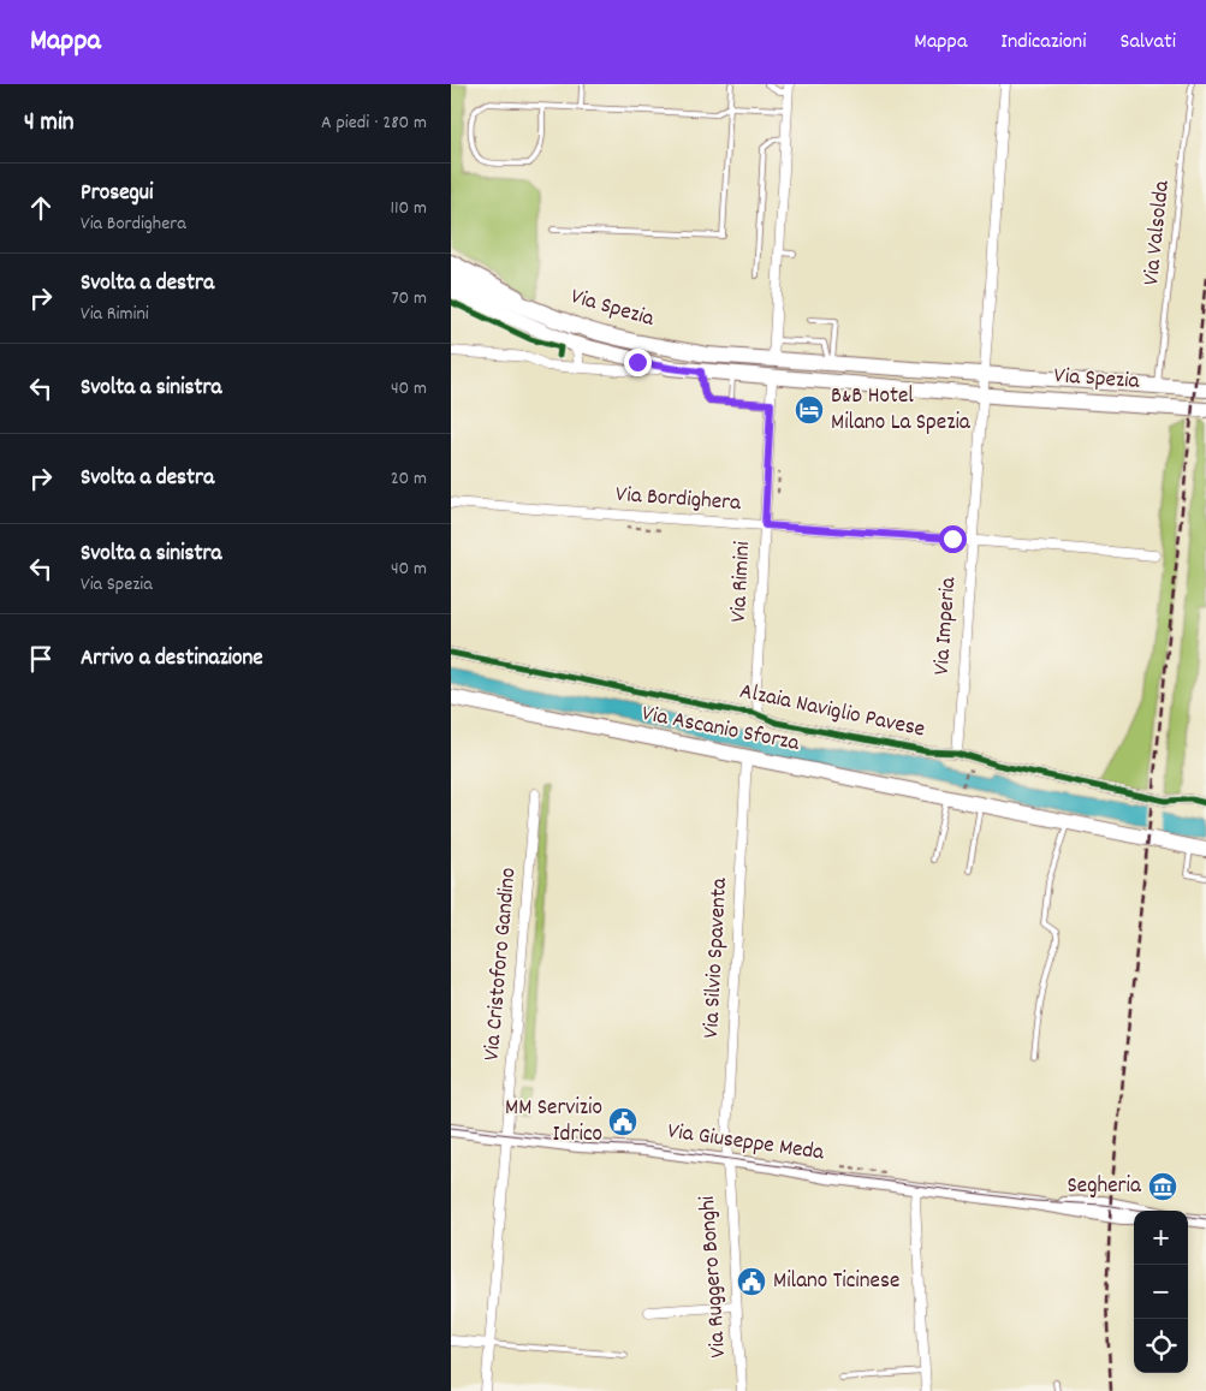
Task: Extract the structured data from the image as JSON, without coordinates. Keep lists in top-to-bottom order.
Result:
{
  "streets": {
    "main road": ["Via Spezia", "Via Ascanio Sforza"],
    "street": [
      "Via Bordighera",
      "Via Rimini",
      "Via Imperia",
      "Alzaia Naviglio Pavese",
      "Via Silvio Spaventa",
      "Via Cristoforo Gandino",
      "Via Giuseppe Meda",
      "Via Ruggero Bonghi"
    ],
    "lane": ["Via Valsolda"]
  },
  "crossings": [
    ["Via Valsolda", "Via Spezia"],
    ["Via Spezia", "Via Rimini"],
    ["Via Spezia", "Via Imperia"],
    ["Via Bordighera", "Via Rimini"],
    ["Via Bordighera", "Via Imperia"],
    ["Via Rimini", "Alzaia Naviglio Pavese"],
    ["Via Imperia", "Alzaia Naviglio Pavese"],
    ["Via Ascanio Sforza", "Via Silvio Spaventa"],
    ["Via Silvio Spaventa", "Via Giuseppe Meda"],
    ["Via Silvio Spaventa", "Via Ruggero Bonghi"],
    ["Via Cristoforo Gandino", "Via Giuseppe Meda"],
    ["Via Giuseppe Meda", "Via Ruggero Bonghi"]
  ],
  "places": {
    "hotel": ["B&B Hotel Milano La Spezia"],
    "public building": ["MM Servizio Idrico", "Milano Ticinese"],
    "museum": ["Segheria"]
  },
  "page": {
    "header": "Mappa",
    "nav": ["Mappa", "Indicazioni", "Salvati"],
    "heading": ["4 min", "A piedi · 280 m"],
    "list": [
      ["Prosegui", "Via Bordighera", "110 m"],
      ["Svolta a destra", "Via Rimini", "70 m"],
      ["Svolta a sinistra", "40 m"],
      ["Svolta a destra", "20 m"],
      ["Svolta a sinistra", "Via Spezia", "40 m"],
      "Arrivo a destinazione"
    ],
    "map_buttons": ["+", "−"]
  }
}
